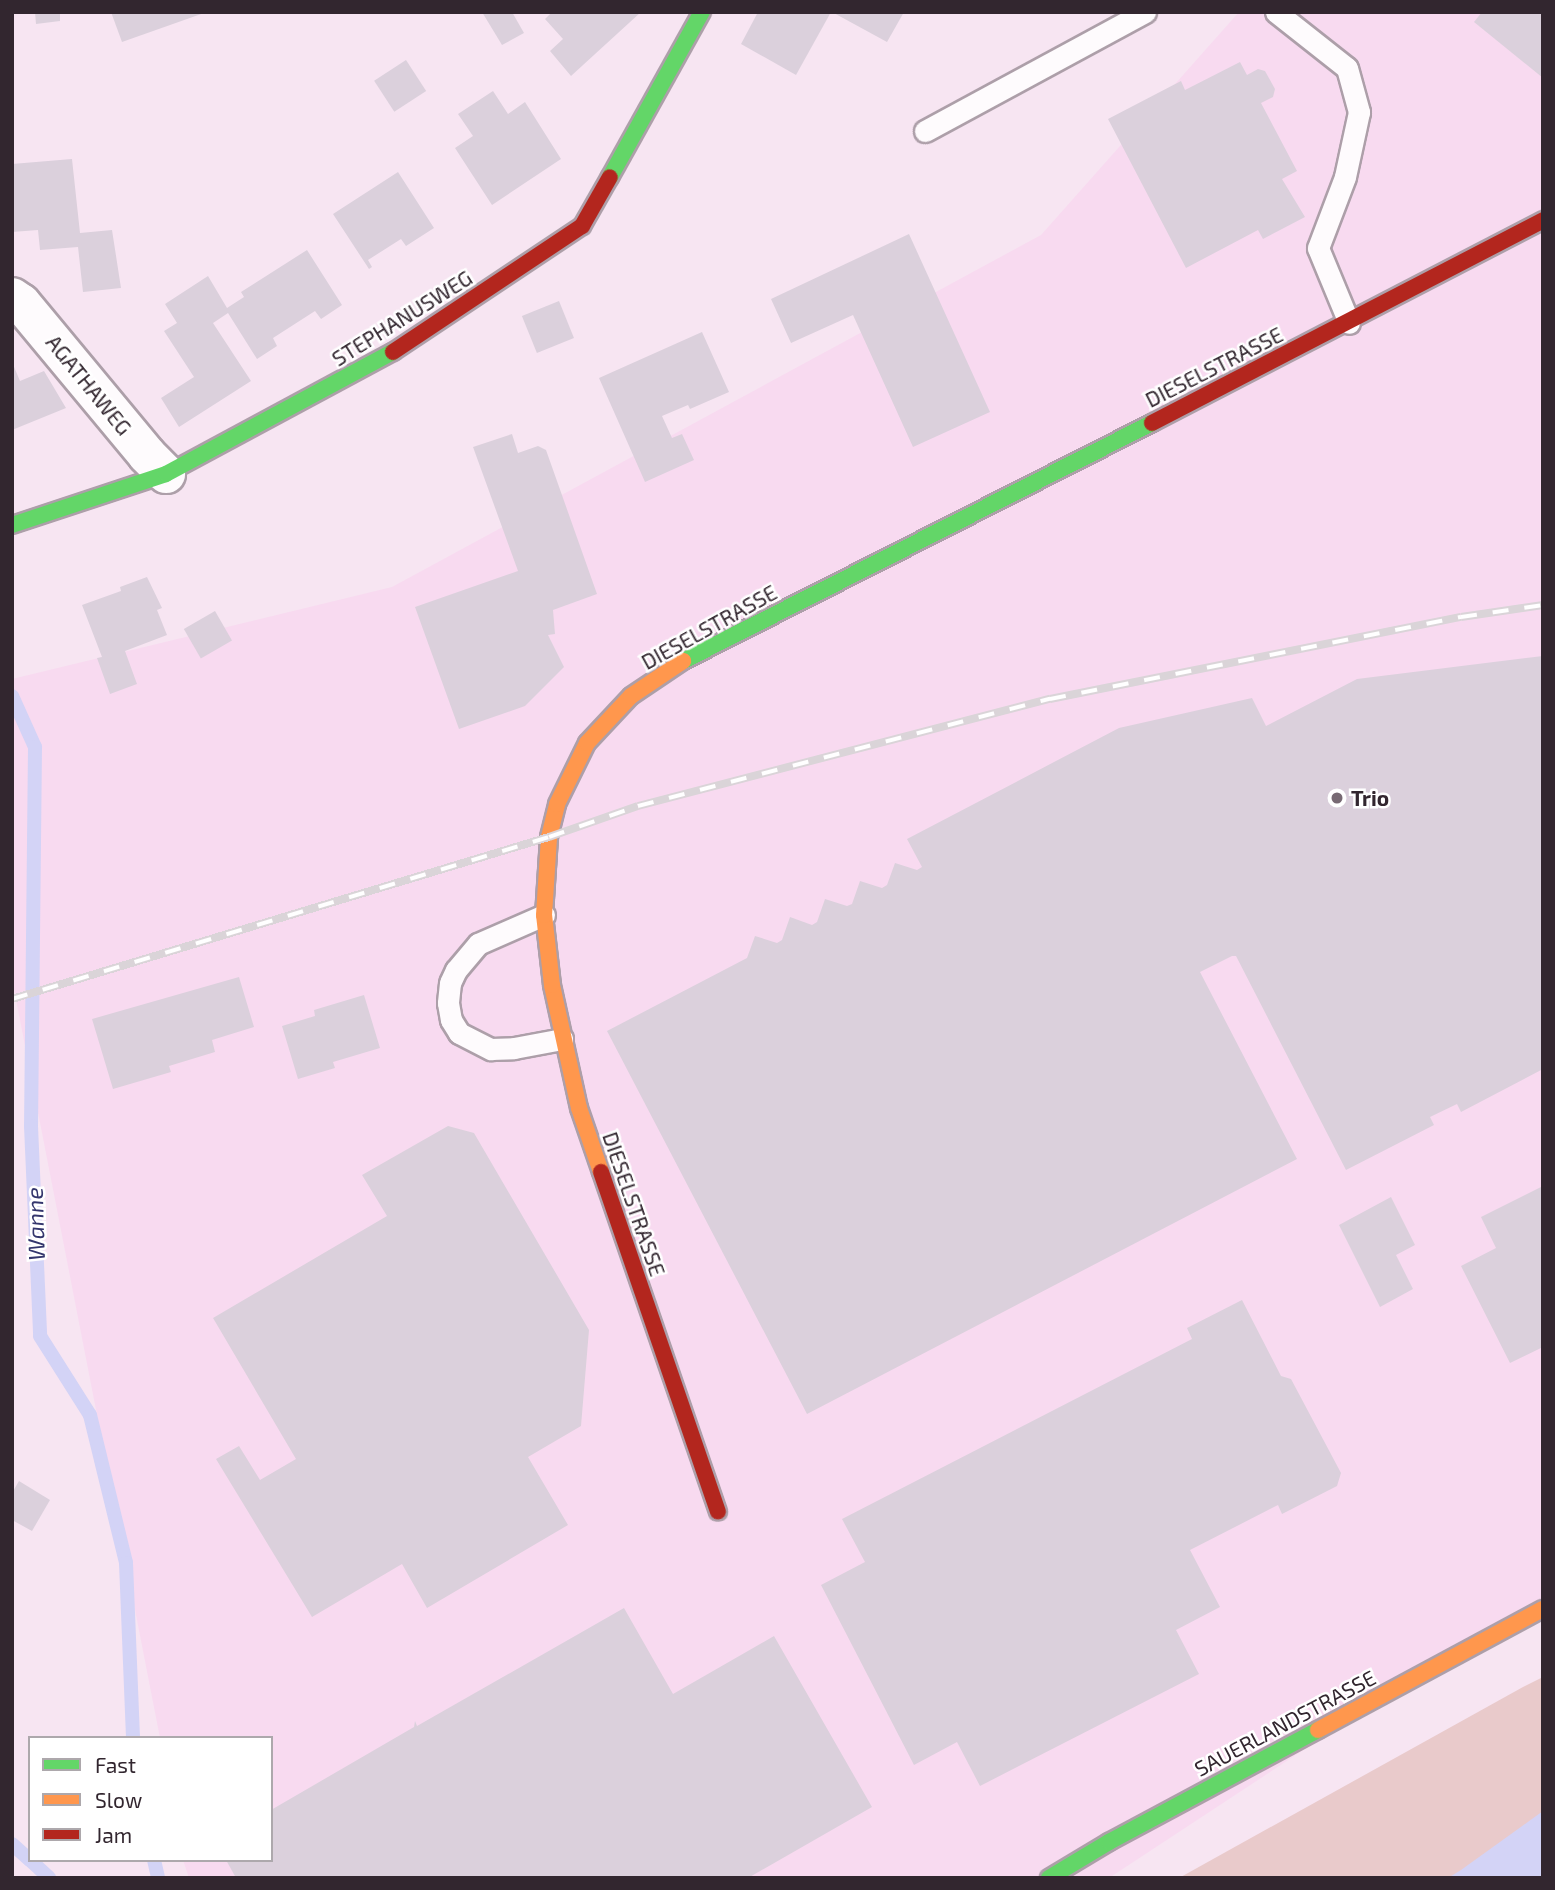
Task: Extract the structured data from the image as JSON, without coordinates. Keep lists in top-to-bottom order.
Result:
{
  "streets": {
    "street": [
      "STEPHANUSWEG",
      "DIESELSTRASSE",
      "AGATHAWEG",
      "SAUERLANDSTRASSE"
    ]
  },
  "crossings": [
    ["STEPHANUSWEG", "AGATHAWEG"]
  ],
  "water": ["Wanne"],
  "places": ["Trio"],
  "legend": ["Fast", "Slow", "Jam"]
}
